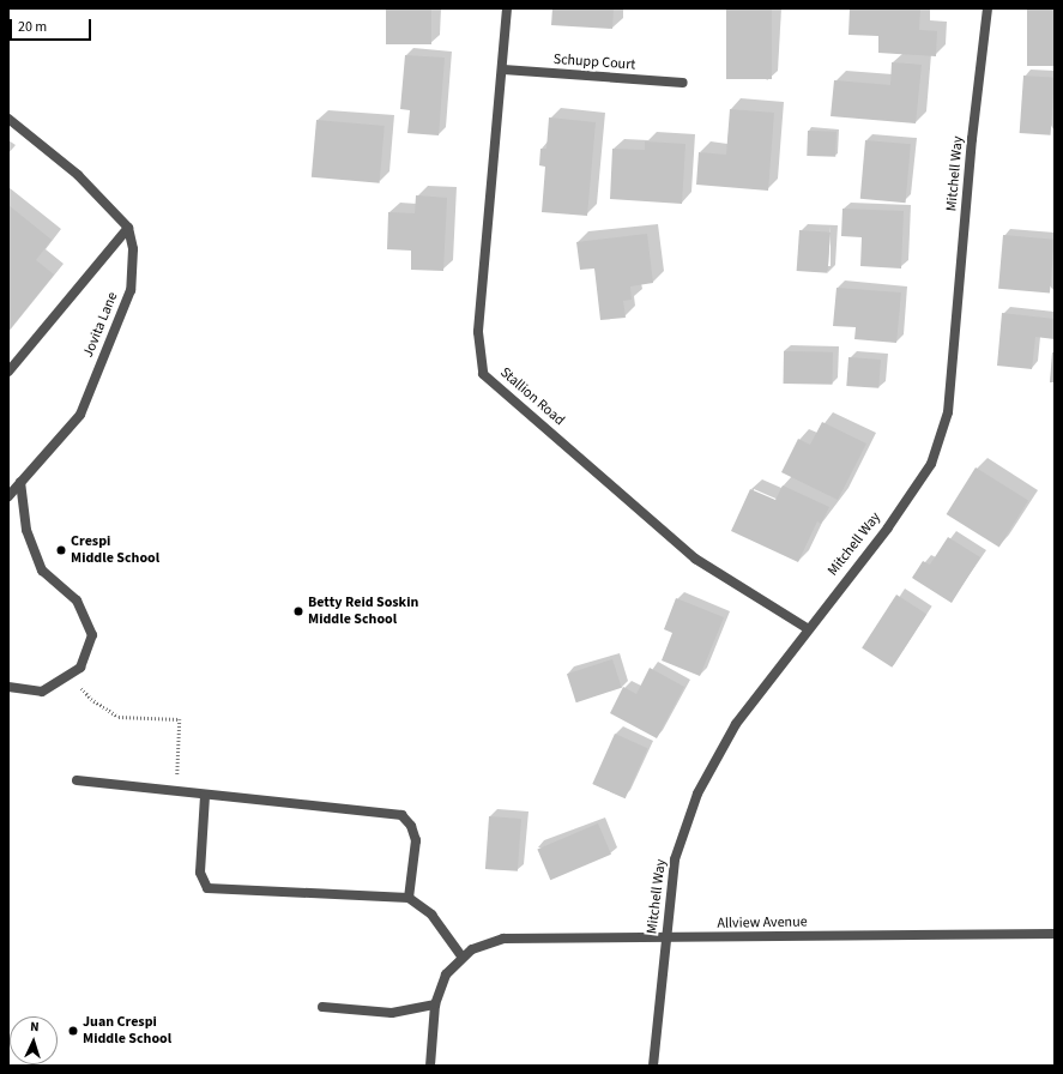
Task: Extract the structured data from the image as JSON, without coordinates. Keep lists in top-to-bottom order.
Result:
{
  "streets": {
    "street": [
      "Schupp Court",
      "Mitchell Way",
      "Jovita Lane",
      "Stallion Road",
      "Allview Avenue"
    ]
  },
  "crossings": [
    ["Schupp Court", "Stallion Road"],
    ["Mitchell Way", "Stallion Road"],
    ["Mitchell Way", "Allview Avenue"]
  ],
  "places": ["Crespi Middle School", "Betty Reid Soskin Middle School", "Juan Crespi Middle School"],
  "scale_bar": "20 m",
  "north": "top"
}
